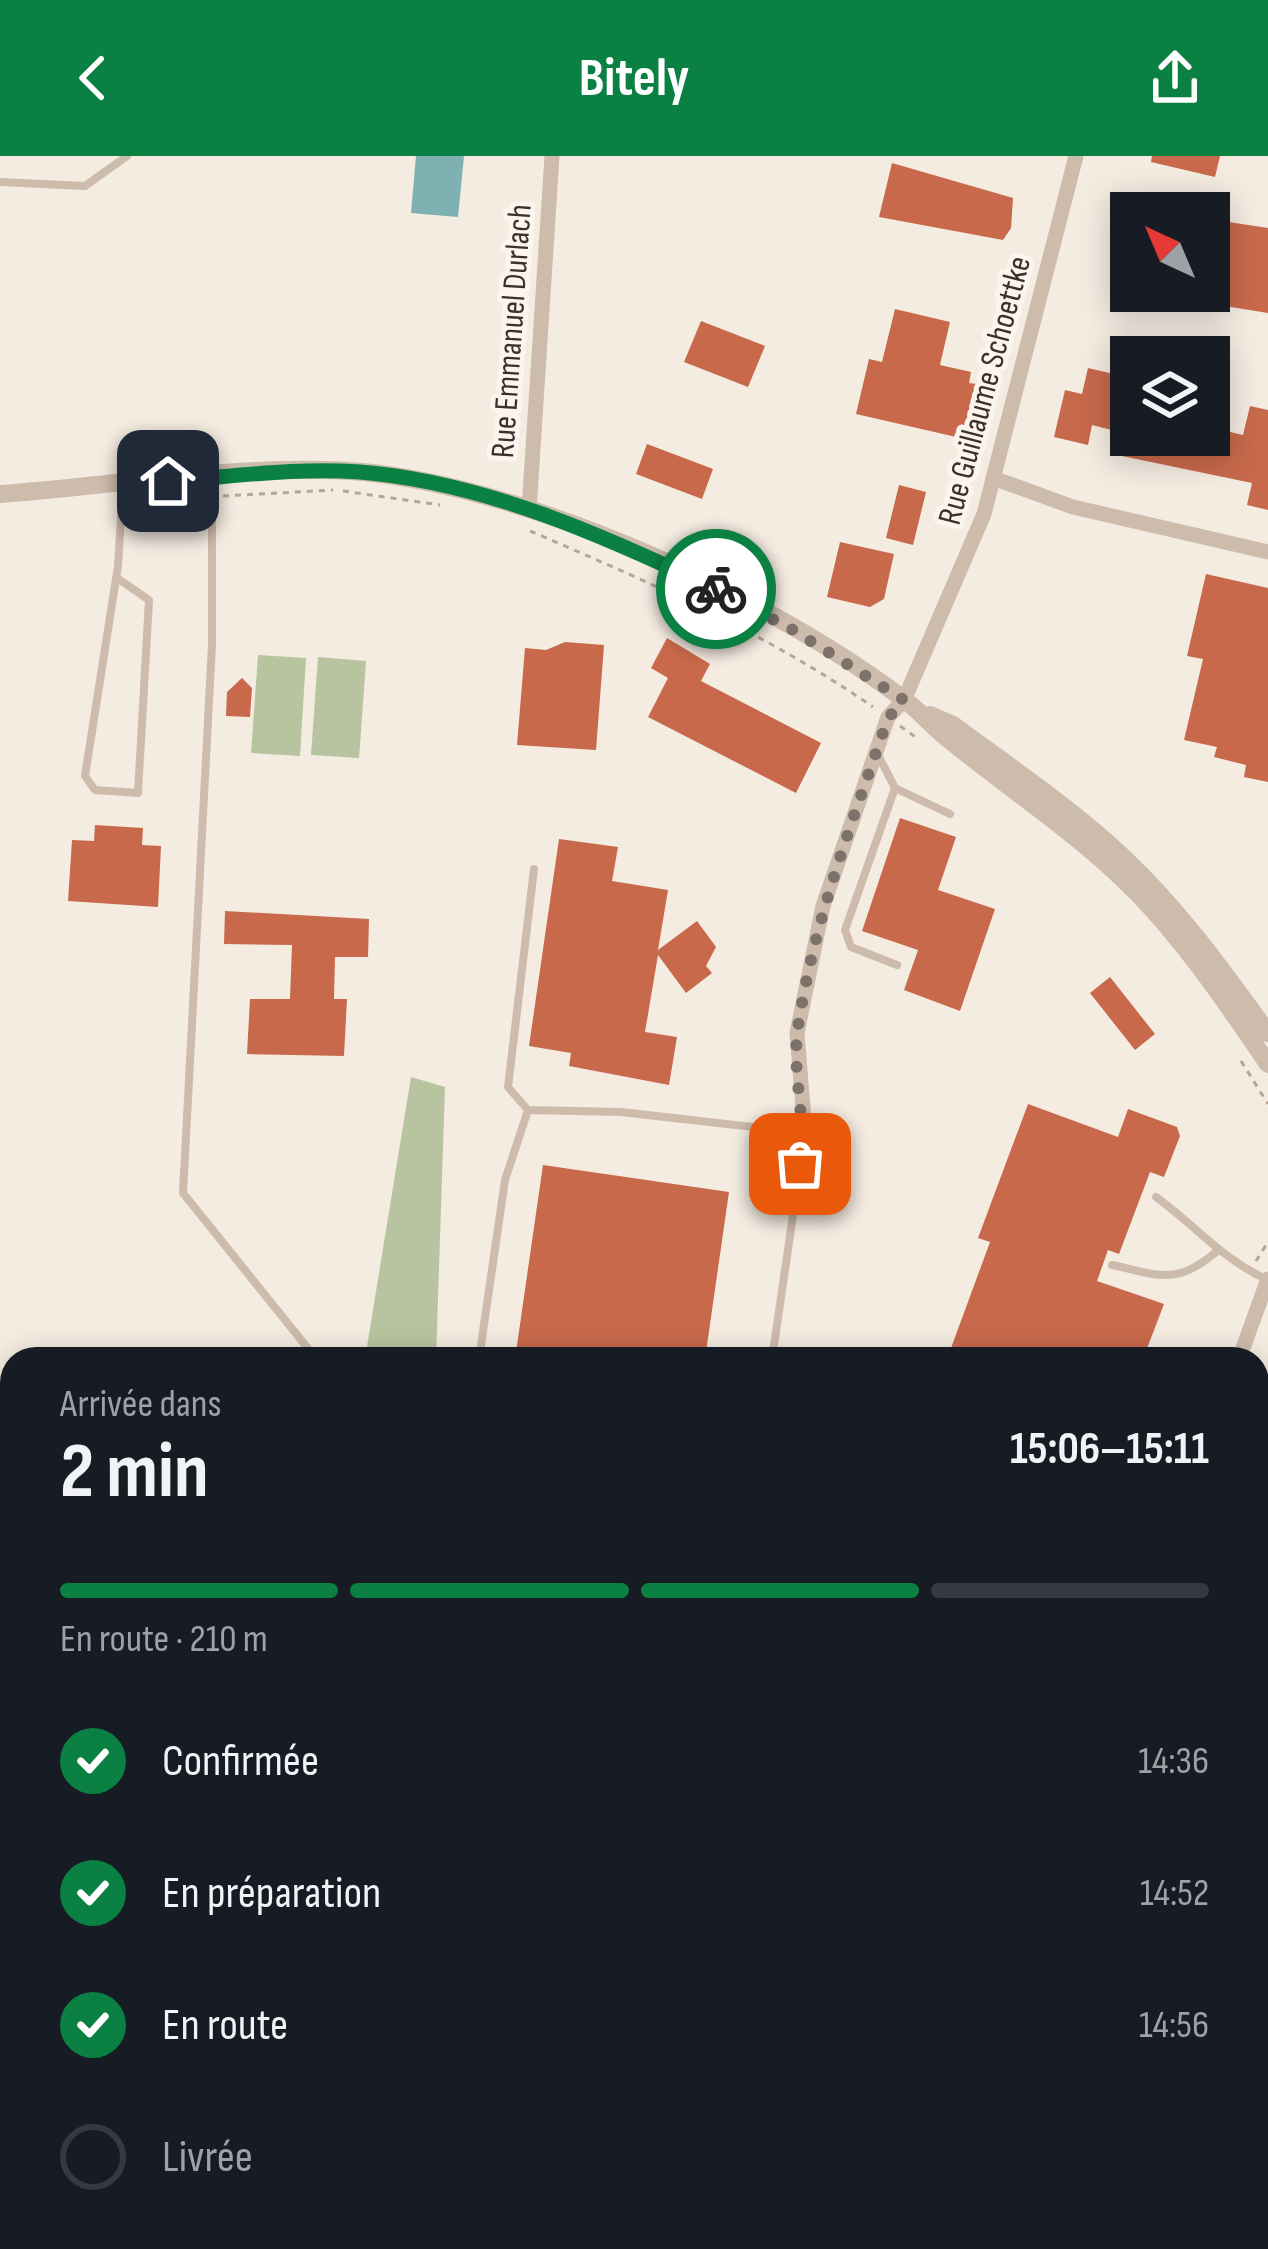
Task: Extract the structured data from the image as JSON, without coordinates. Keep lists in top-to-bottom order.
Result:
{
  "streets": {
    "street": ["Rue Emmanuel Durlach", "Rue Guillaume Schoettke"]
  },
  "north": "top left",
  "page": {
    "header": "Bitely",
    "heading": ["2 min", "Arrivée dans", "15:06–15:11"],
    "bar": "En route · 210 m",
    "list": [
      ["Confirmée", "14:36"],
      ["En préparation", "14:52"],
      ["En route", "14:56"],
      "Livrée"
    ]
  }
}
